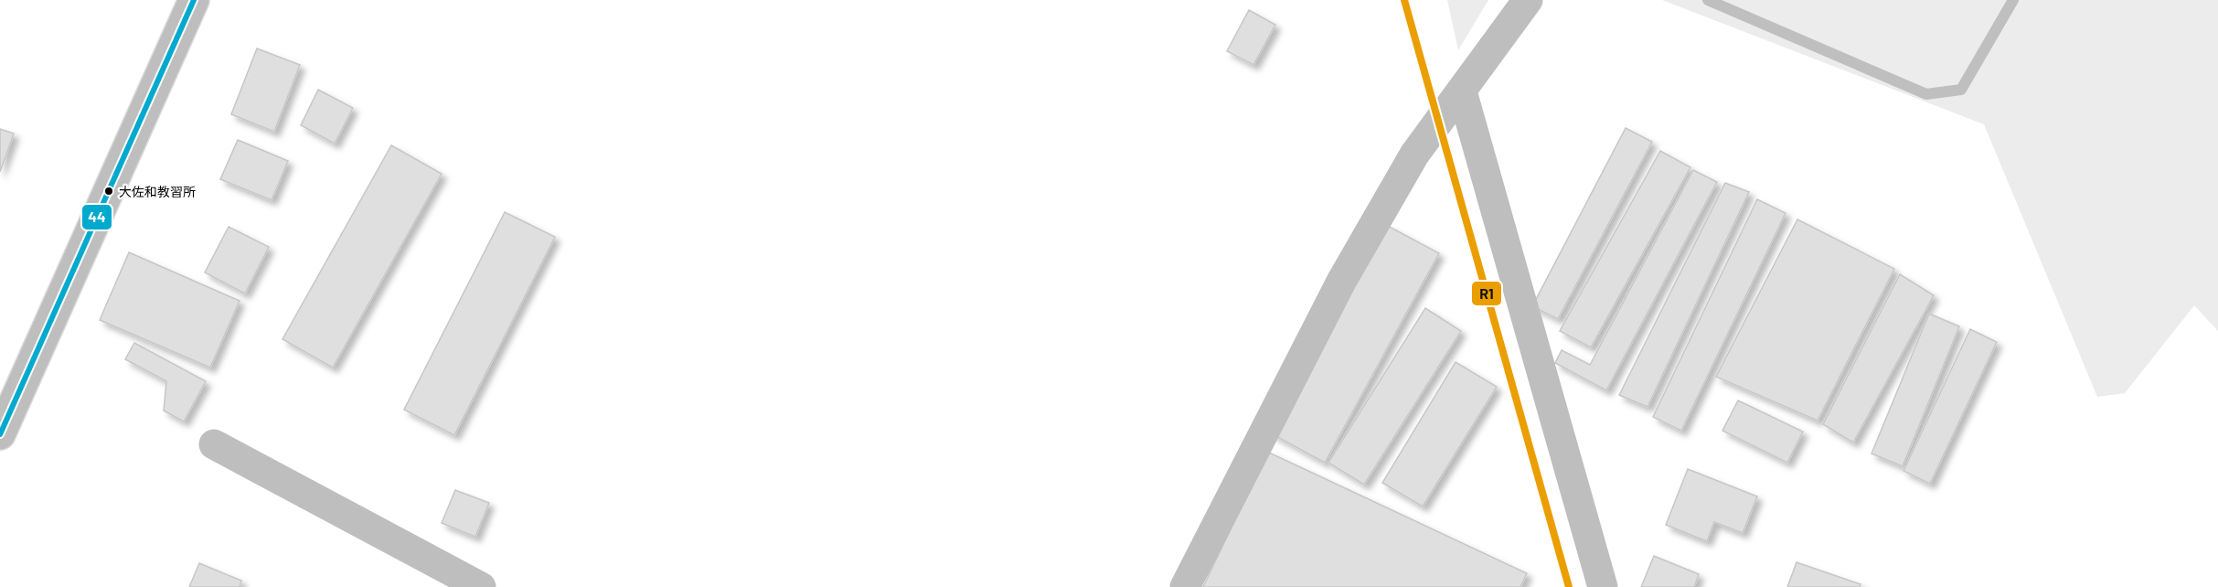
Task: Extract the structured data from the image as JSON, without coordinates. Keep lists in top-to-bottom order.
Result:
{
  "places": ["大佐和教習所"],
  "lines": ["transit line R1", "transit line 44"]
}
